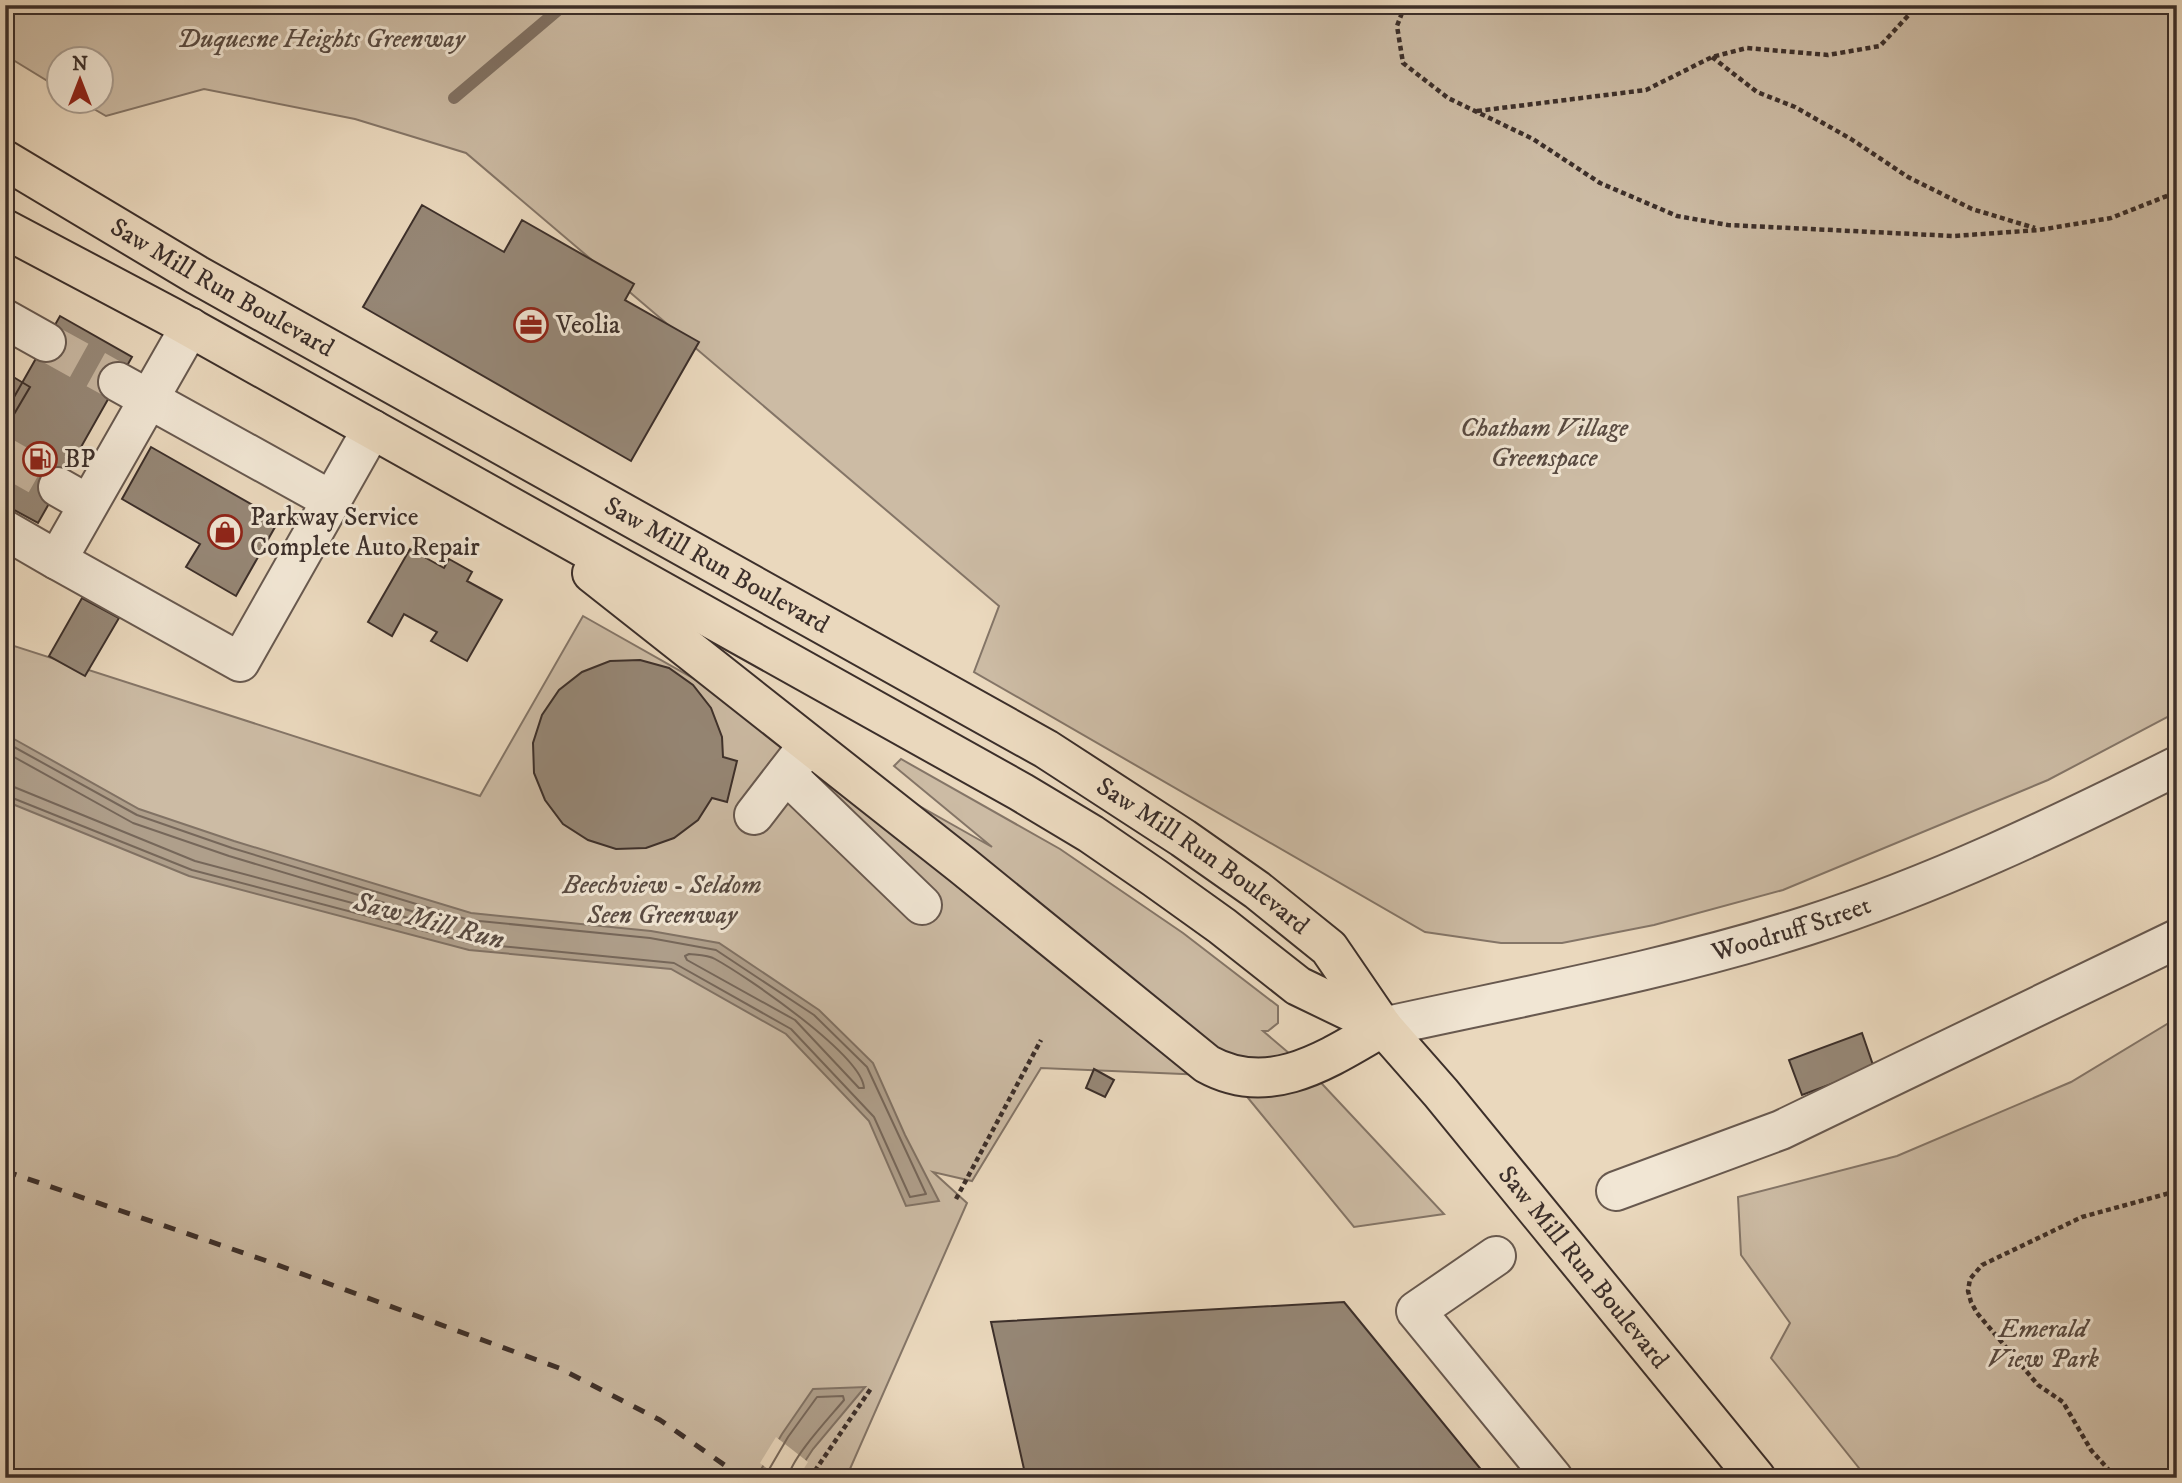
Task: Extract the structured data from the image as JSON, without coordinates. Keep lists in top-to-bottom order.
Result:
{
  "streets": {
    "highway": ["Saw Mill Run Boulevard"],
    "street": ["Woodruff Street"]
  },
  "crossings": [
    ["Saw Mill Run Boulevard", "Woodruff Street"]
  ],
  "water": ["Saw Mill Run"],
  "parks": [
    "Duquesne Heights Greenway",
    "Chatham Village Greenspace",
    "Beechview - Seldom Seen Greenway",
    "Emerald View Park"
  ],
  "places": {
    "office": ["Veolia"],
    "fuel station": ["BP"],
    "shop": ["Parkway Service Complete Auto Repair"]
  },
  "north": "top"
}
